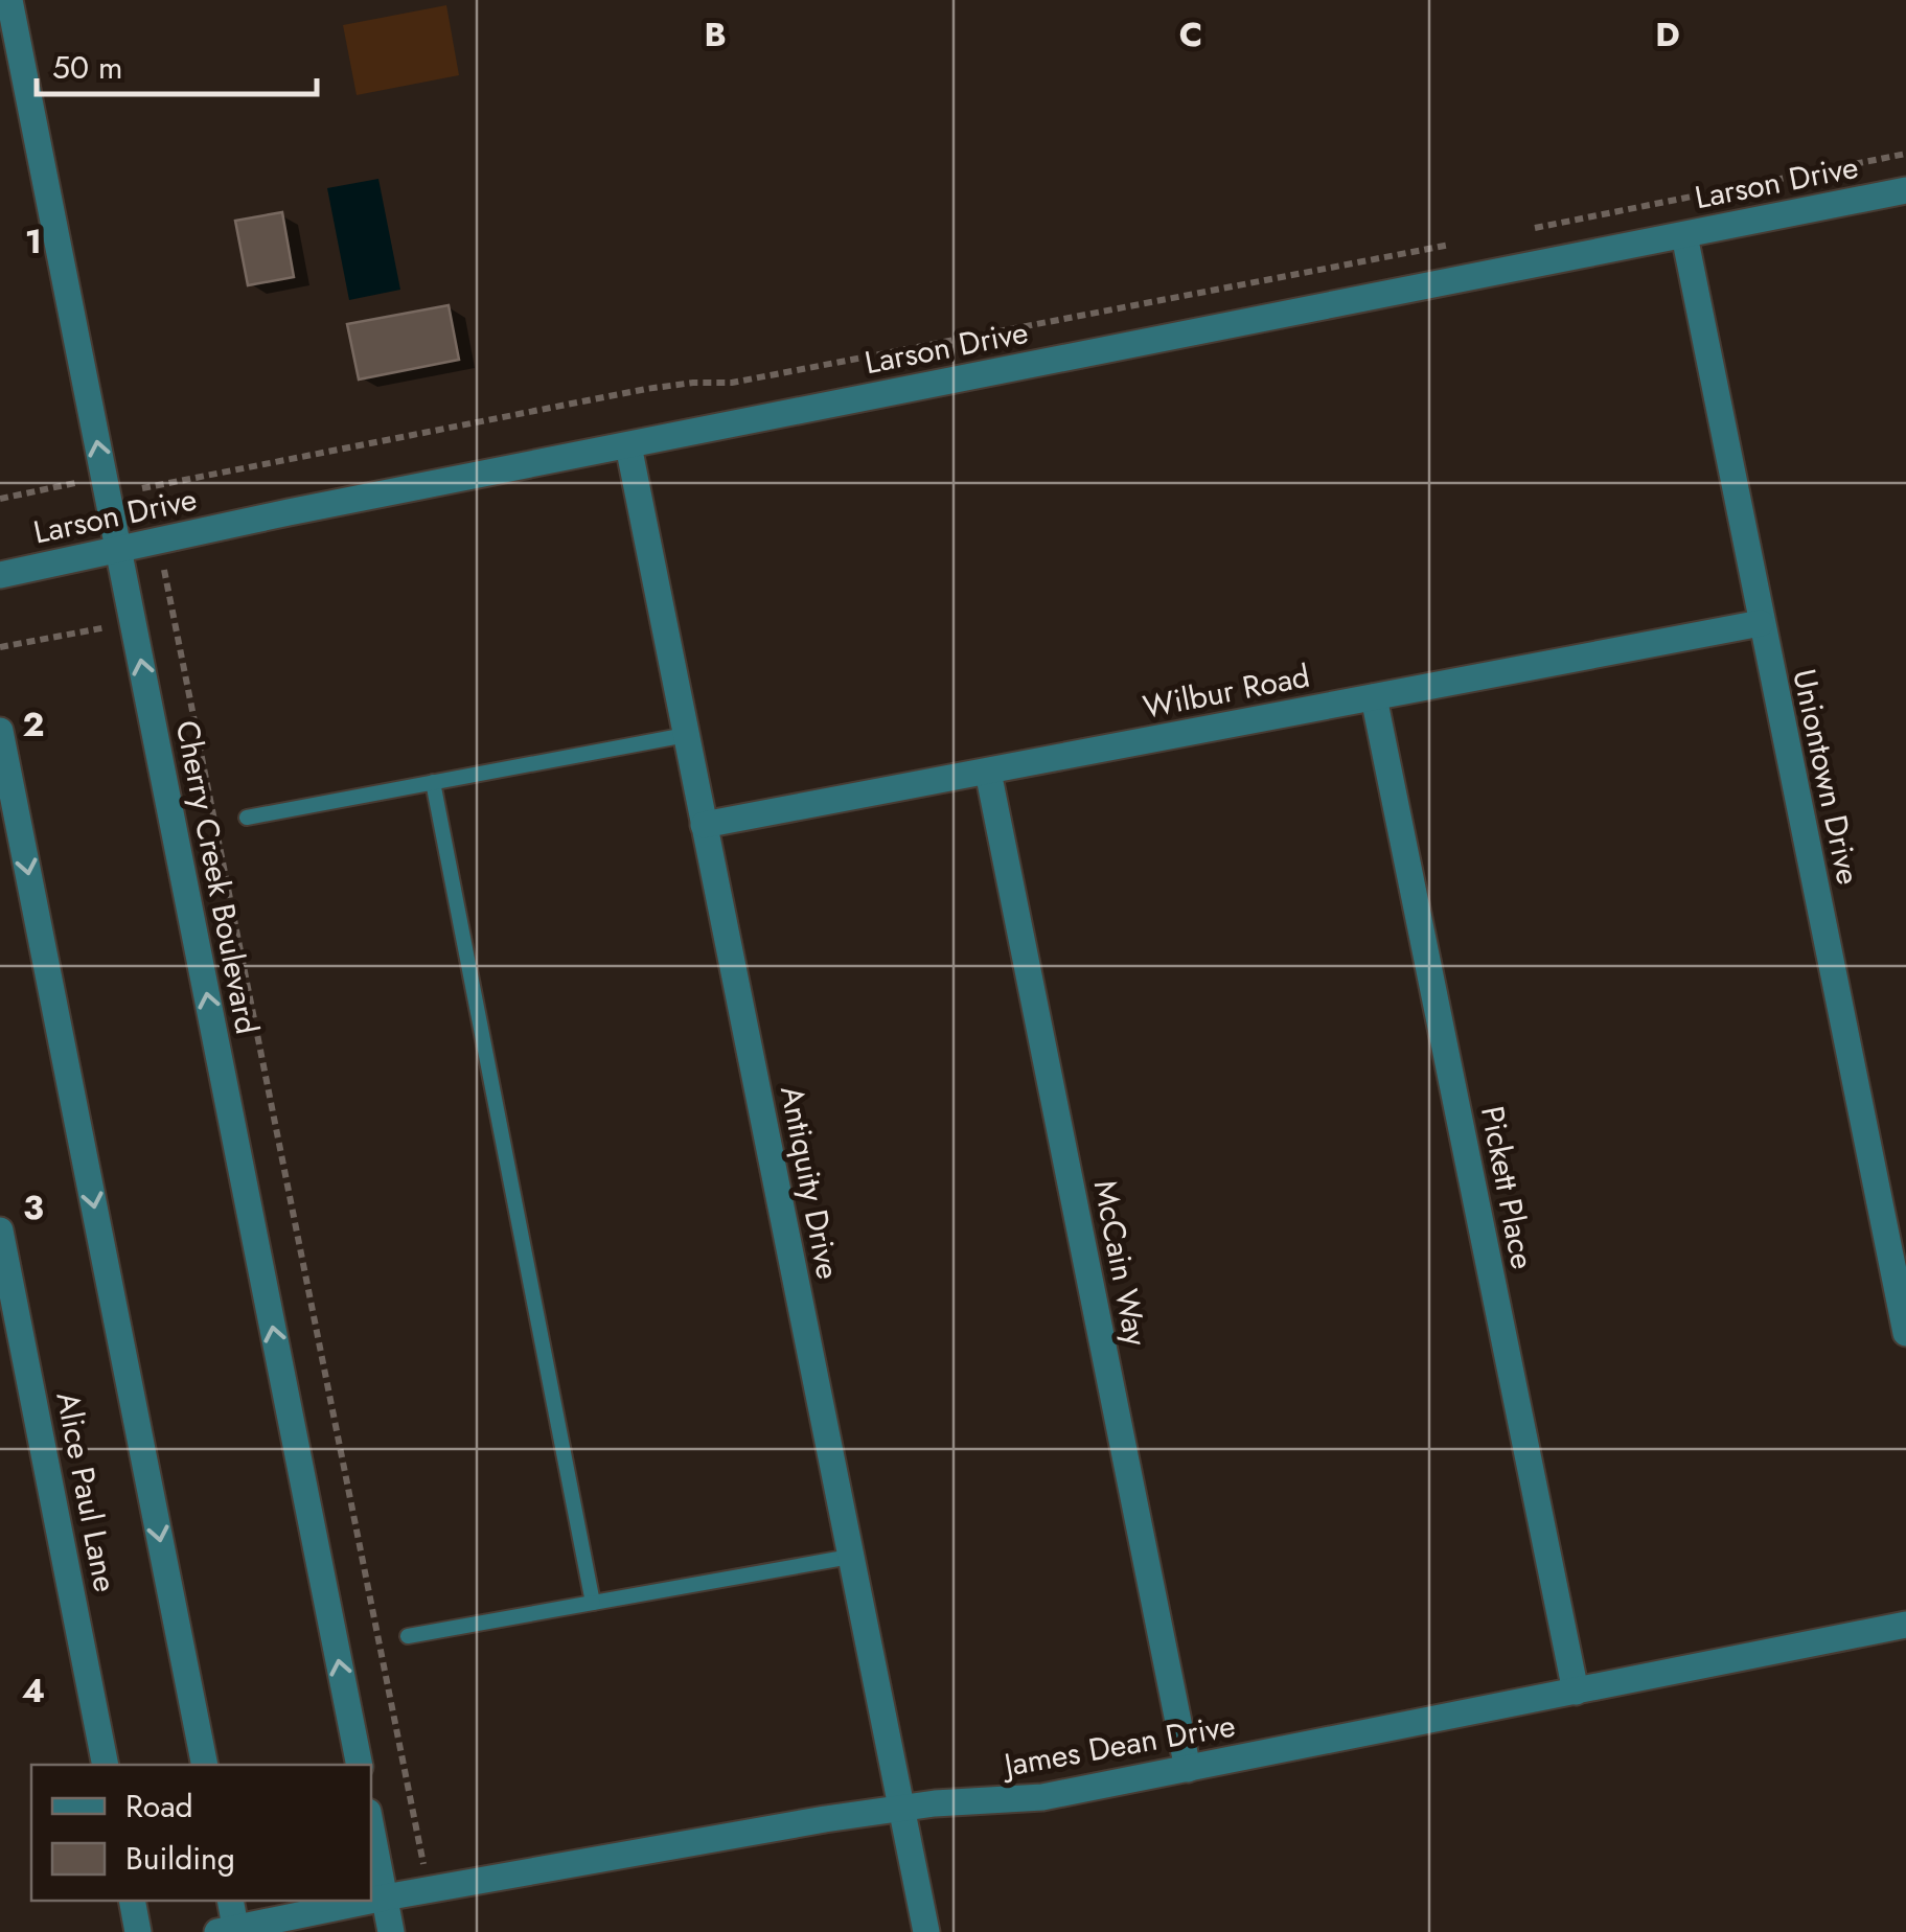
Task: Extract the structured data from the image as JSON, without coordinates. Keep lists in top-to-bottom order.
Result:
{
  "streets": {
    "street": [
      "Larson Drive",
      "Wilbur Road",
      "Uniontown Drive",
      "Cherry Creek Boulevard",
      "Antiquity Drive",
      "Pickett Place",
      "McCain Way",
      "Alice Paul Lane",
      "James Dean Drive"
    ]
  },
  "crossings": [
    ["Larson Drive", "Uniontown Drive"],
    ["Larson Drive", "Cherry Creek Boulevard"],
    ["Larson Drive", "Antiquity Drive"],
    ["Wilbur Road", "Uniontown Drive"],
    ["Wilbur Road", "Antiquity Drive"],
    ["Wilbur Road", "Pickett Place"],
    ["Wilbur Road", "McCain Way"],
    ["Antiquity Drive", "James Dean Drive"],
    ["Pickett Place", "James Dean Drive"],
    ["McCain Way", "James Dean Drive"]
  ],
  "legend": ["Road", "Building"],
  "scale_bar": "50 m",
  "grid": {
    "columns": ["B", "C", "D"],
    "rows": [
      "1",
      "2",
      "3",
      "4"
    ]
  }
}
